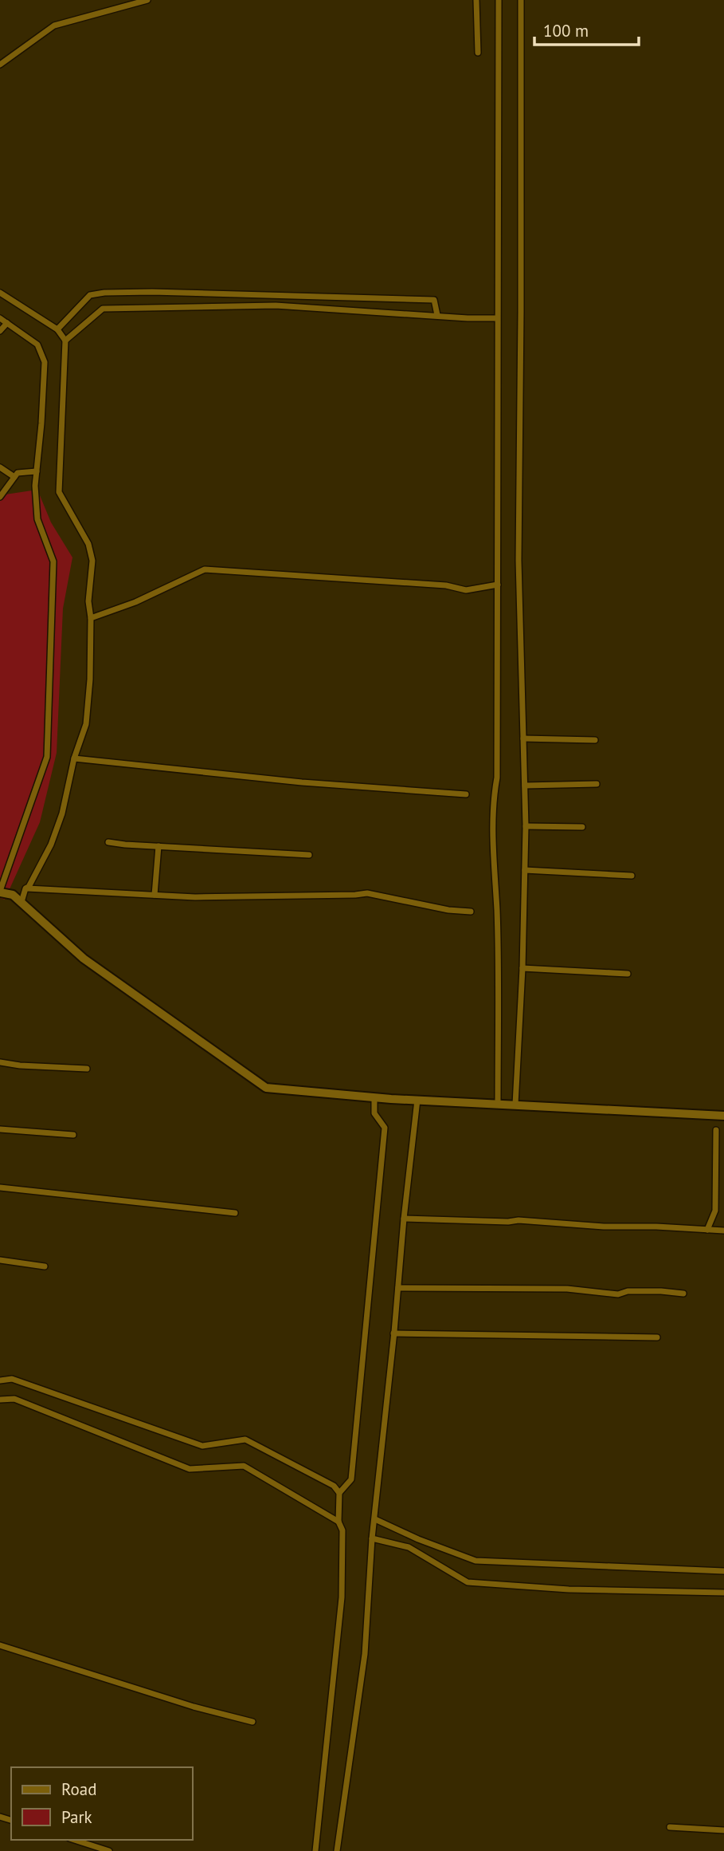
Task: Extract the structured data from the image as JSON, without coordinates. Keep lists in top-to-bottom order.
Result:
{
  "legend": ["Road", "Park"],
  "scale_bar": "100 m"
}
